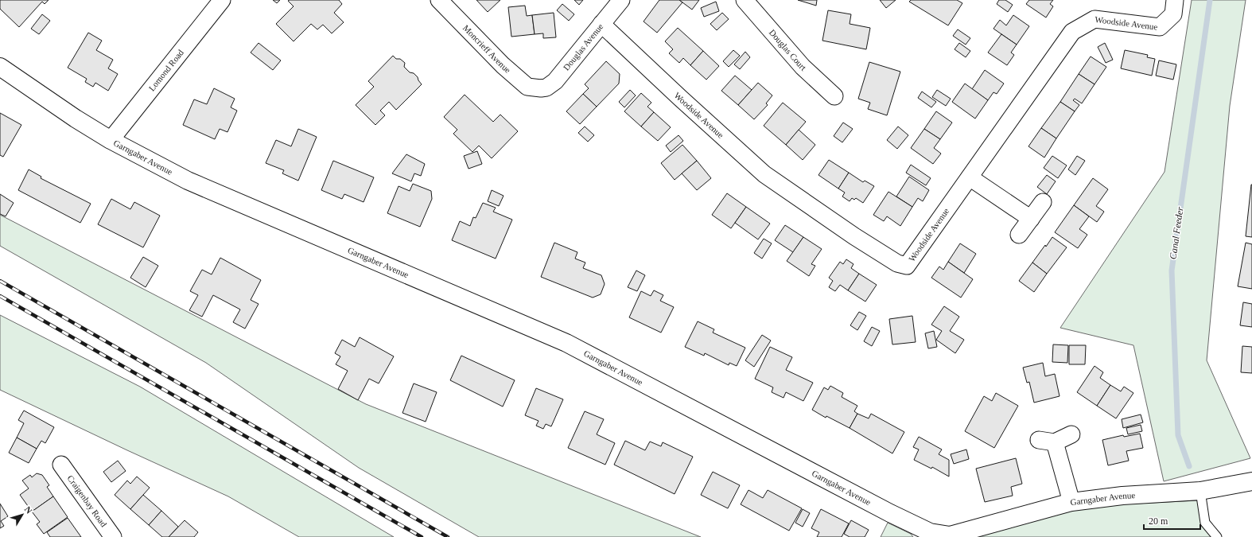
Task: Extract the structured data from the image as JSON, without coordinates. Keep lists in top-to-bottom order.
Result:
{
  "streets": {
    "street": [
      "Woodside Avenue",
      "Douglas Avenue",
      "Moncrieff Avenue",
      "Douglas Court",
      "Lomond Road",
      "Garngaber Avenue",
      "Craigenbay Road"
    ]
  },
  "crossings": [
    ["Woodside Avenue", "Douglas Avenue"],
    ["Douglas Avenue", "Moncrieff Avenue"],
    ["Lomond Road", "Garngaber Avenue"]
  ],
  "water": ["Canal Feeder"],
  "scale_bar": "20 m",
  "north": "top right"
}
